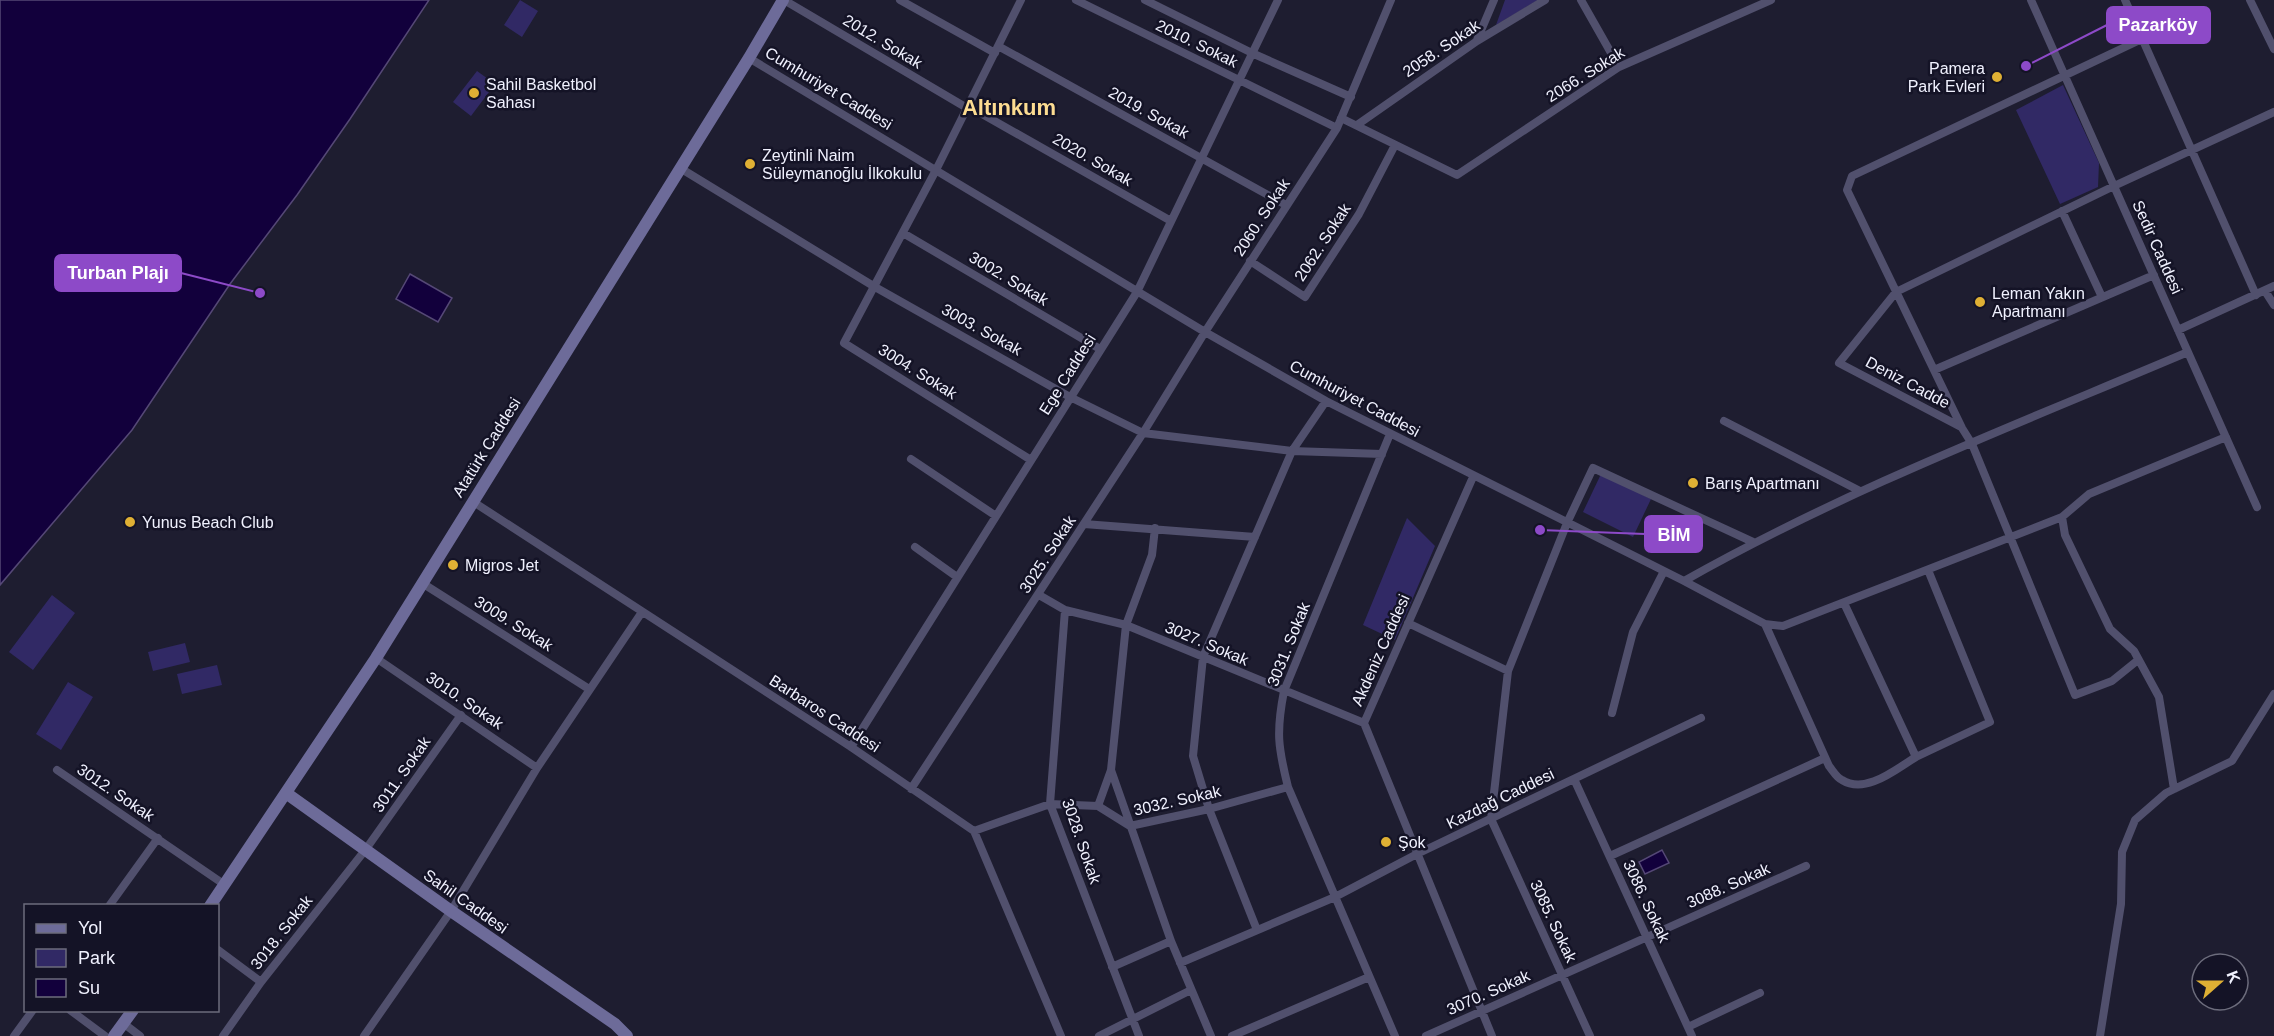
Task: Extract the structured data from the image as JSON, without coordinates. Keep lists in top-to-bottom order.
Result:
{
  "streets": {
    "main road": ["Atatürk Caddesi", "Sahil Caddesi"],
    "street": [
      "2012. Sokak",
      "2010. Sokak",
      "2058. Sokak",
      "2066. Sokak",
      "Cumhuriyet Caddesi",
      "2019. Sokak",
      "2020. Sokak",
      "2060. Sokak",
      "2062. Sokak",
      "Sedir Caddesi",
      "3002. Sokak",
      "3003. Sokak",
      "3004. Sokak",
      "Ege Caddesi",
      "Deniz Cadde",
      "3025. Sokak",
      "3009. Sokak",
      "3027. Sokak",
      "3031. Sokak",
      "Akdeniz Caddesi",
      "3010. Sokak",
      "Barbaros Caddesi",
      "3011. Sokak",
      "3012. Sokak",
      "Kazdağ Caddesi",
      "3032. Sokak",
      "3028. Sokak",
      "3088. Sokak",
      "3086. Sokak",
      "3085. Sokak",
      "3018. Sokak",
      "3070. Sokak"
    ]
  },
  "crossings": [
    ["2012. Sokak", "2020. Sokak"],
    ["2012. Sokak", "Atatürk Caddesi"],
    ["2010. Sokak", "2060. Sokak"],
    ["2010. Sokak", "Ege Caddesi"],
    ["2066. Sokak", "2062. Sokak"],
    ["Cumhuriyet Caddesi", "2060. Sokak"],
    ["Cumhuriyet Caddesi", "Ege Caddesi"],
    ["Cumhuriyet Caddesi", "Atatürk Caddesi"],
    ["Cumhuriyet Caddesi", "3025. Sokak"],
    ["Cumhuriyet Caddesi", "3031. Sokak"],
    ["Cumhuriyet Caddesi", "Akdeniz Caddesi"],
    ["2019. Sokak", "2060. Sokak"],
    ["2019. Sokak", "Ege Caddesi"],
    ["2020. Sokak", "Ege Caddesi"],
    ["2060. Sokak", "2062. Sokak"],
    ["2060. Sokak", "3025. Sokak"],
    ["3002. Sokak", "Ege Caddesi"],
    ["3003. Sokak", "3004. Sokak"],
    ["3003. Sokak", "Ege Caddesi"],
    ["3003. Sokak", "Atatürk Caddesi"],
    ["3003. Sokak", "3025. Sokak"],
    ["3003. Sokak", "3031. Sokak"],
    ["3004. Sokak", "Ege Caddesi"],
    ["Ege Caddesi", "Barbaros Caddesi"],
    ["Atatürk Caddesi", "3009. Sokak"],
    ["Atatürk Caddesi", "3010. Sokak"],
    ["Atatürk Caddesi", "Barbaros Caddesi"],
    ["Atatürk Caddesi", "3012. Sokak"],
    ["Atatürk Caddesi", "Sahil Caddesi"],
    ["3025. Sokak", "3027. Sokak"],
    ["3025. Sokak", "Barbaros Caddesi"],
    ["3027. Sokak", "3031. Sokak"],
    ["3027. Sokak", "Akdeniz Caddesi"],
    ["3027. Sokak", "3028. Sokak"],
    ["3031. Sokak", "Kazdağ Caddesi"],
    ["3031. Sokak", "3032. Sokak"],
    ["Akdeniz Caddesi", "Kazdağ Caddesi"],
    ["Akdeniz Caddesi", "3070. Sokak"],
    ["3010. Sokak", "3011. Sokak"],
    ["Barbaros Caddesi", "3032. Sokak"],
    ["3011. Sokak", "Sahil Caddesi"],
    ["3011. Sokak", "3018. Sokak"],
    ["Kazdağ Caddesi", "3086. Sokak"],
    ["Kazdağ Caddesi", "3085. Sokak"],
    ["3032. Sokak", "3028. Sokak"],
    ["3088. Sokak", "3086. Sokak"],
    ["3088. Sokak", "3085. Sokak"],
    ["3088. Sokak", "3070. Sokak"],
    ["Sahil Caddesi", "3018. Sokak"],
    ["3085. Sokak", "3070. Sokak"]
  ],
  "districts": ["Altınkum"],
  "places": [
    "Pazarköy",
    "Pamera Park Evleri",
    "Sahil Basketbol Sahası",
    "Zeytinli Naim Süleymanoğlu İlkokulu",
    "Turban Plajı",
    "Leman Yakın Apartmanı",
    "Barış Apartmanı",
    "Yunus Beach Club",
    "BİM",
    "Migros Jet",
    "Şok"
  ],
  "legend": ["Yol", "Park", "Su"],
  "north": "right"
}
